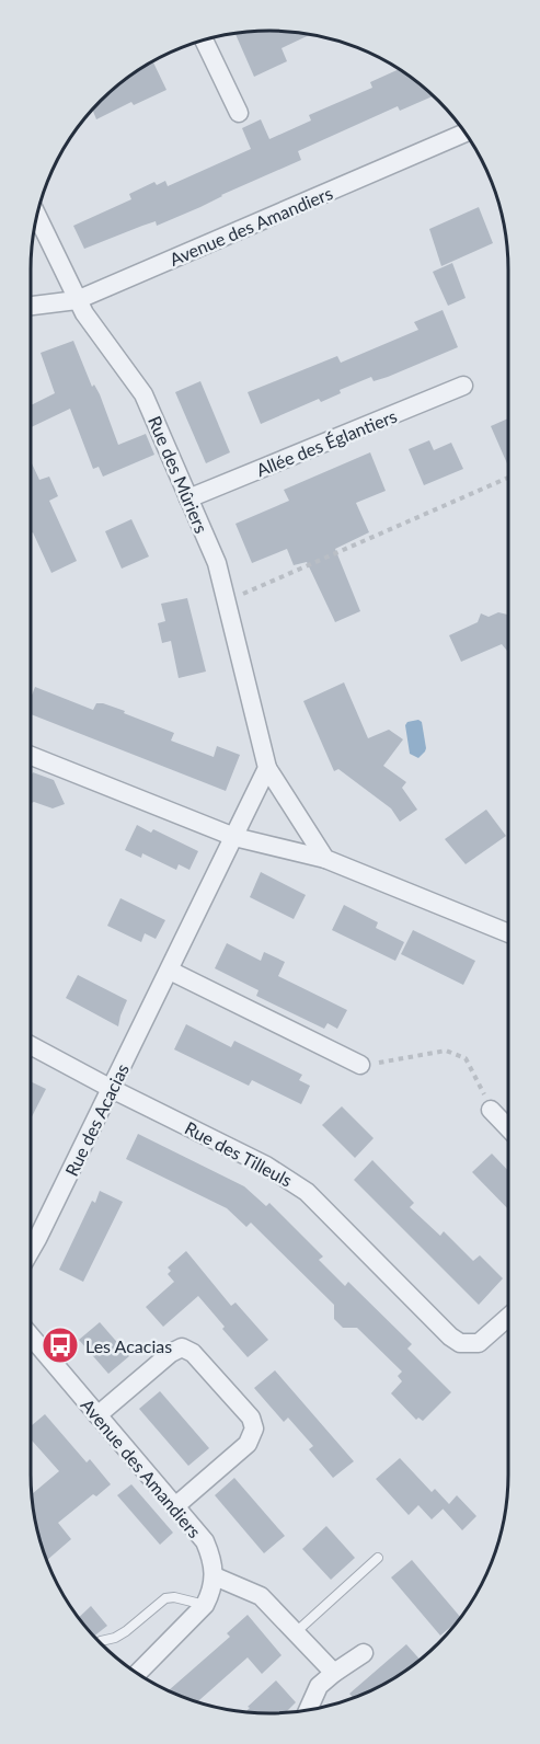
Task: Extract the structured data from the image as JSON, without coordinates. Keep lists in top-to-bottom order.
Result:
{
  "streets": {
    "street": [
      "Avenue des Amandiers",
      "Allée des Églantiers",
      "Rue des Mûriers",
      "Rue des Acacias",
      "Rue des Tilleuls"
    ]
  },
  "crossings": [
    ["Avenue des Amandiers", "Rue des Mûriers"],
    ["Allée des Églantiers", "Rue des Mûriers"],
    ["Rue des Acacias", "Rue des Tilleuls"]
  ],
  "places": {
    "bus stop": ["Les Acacias"]
  }
}
